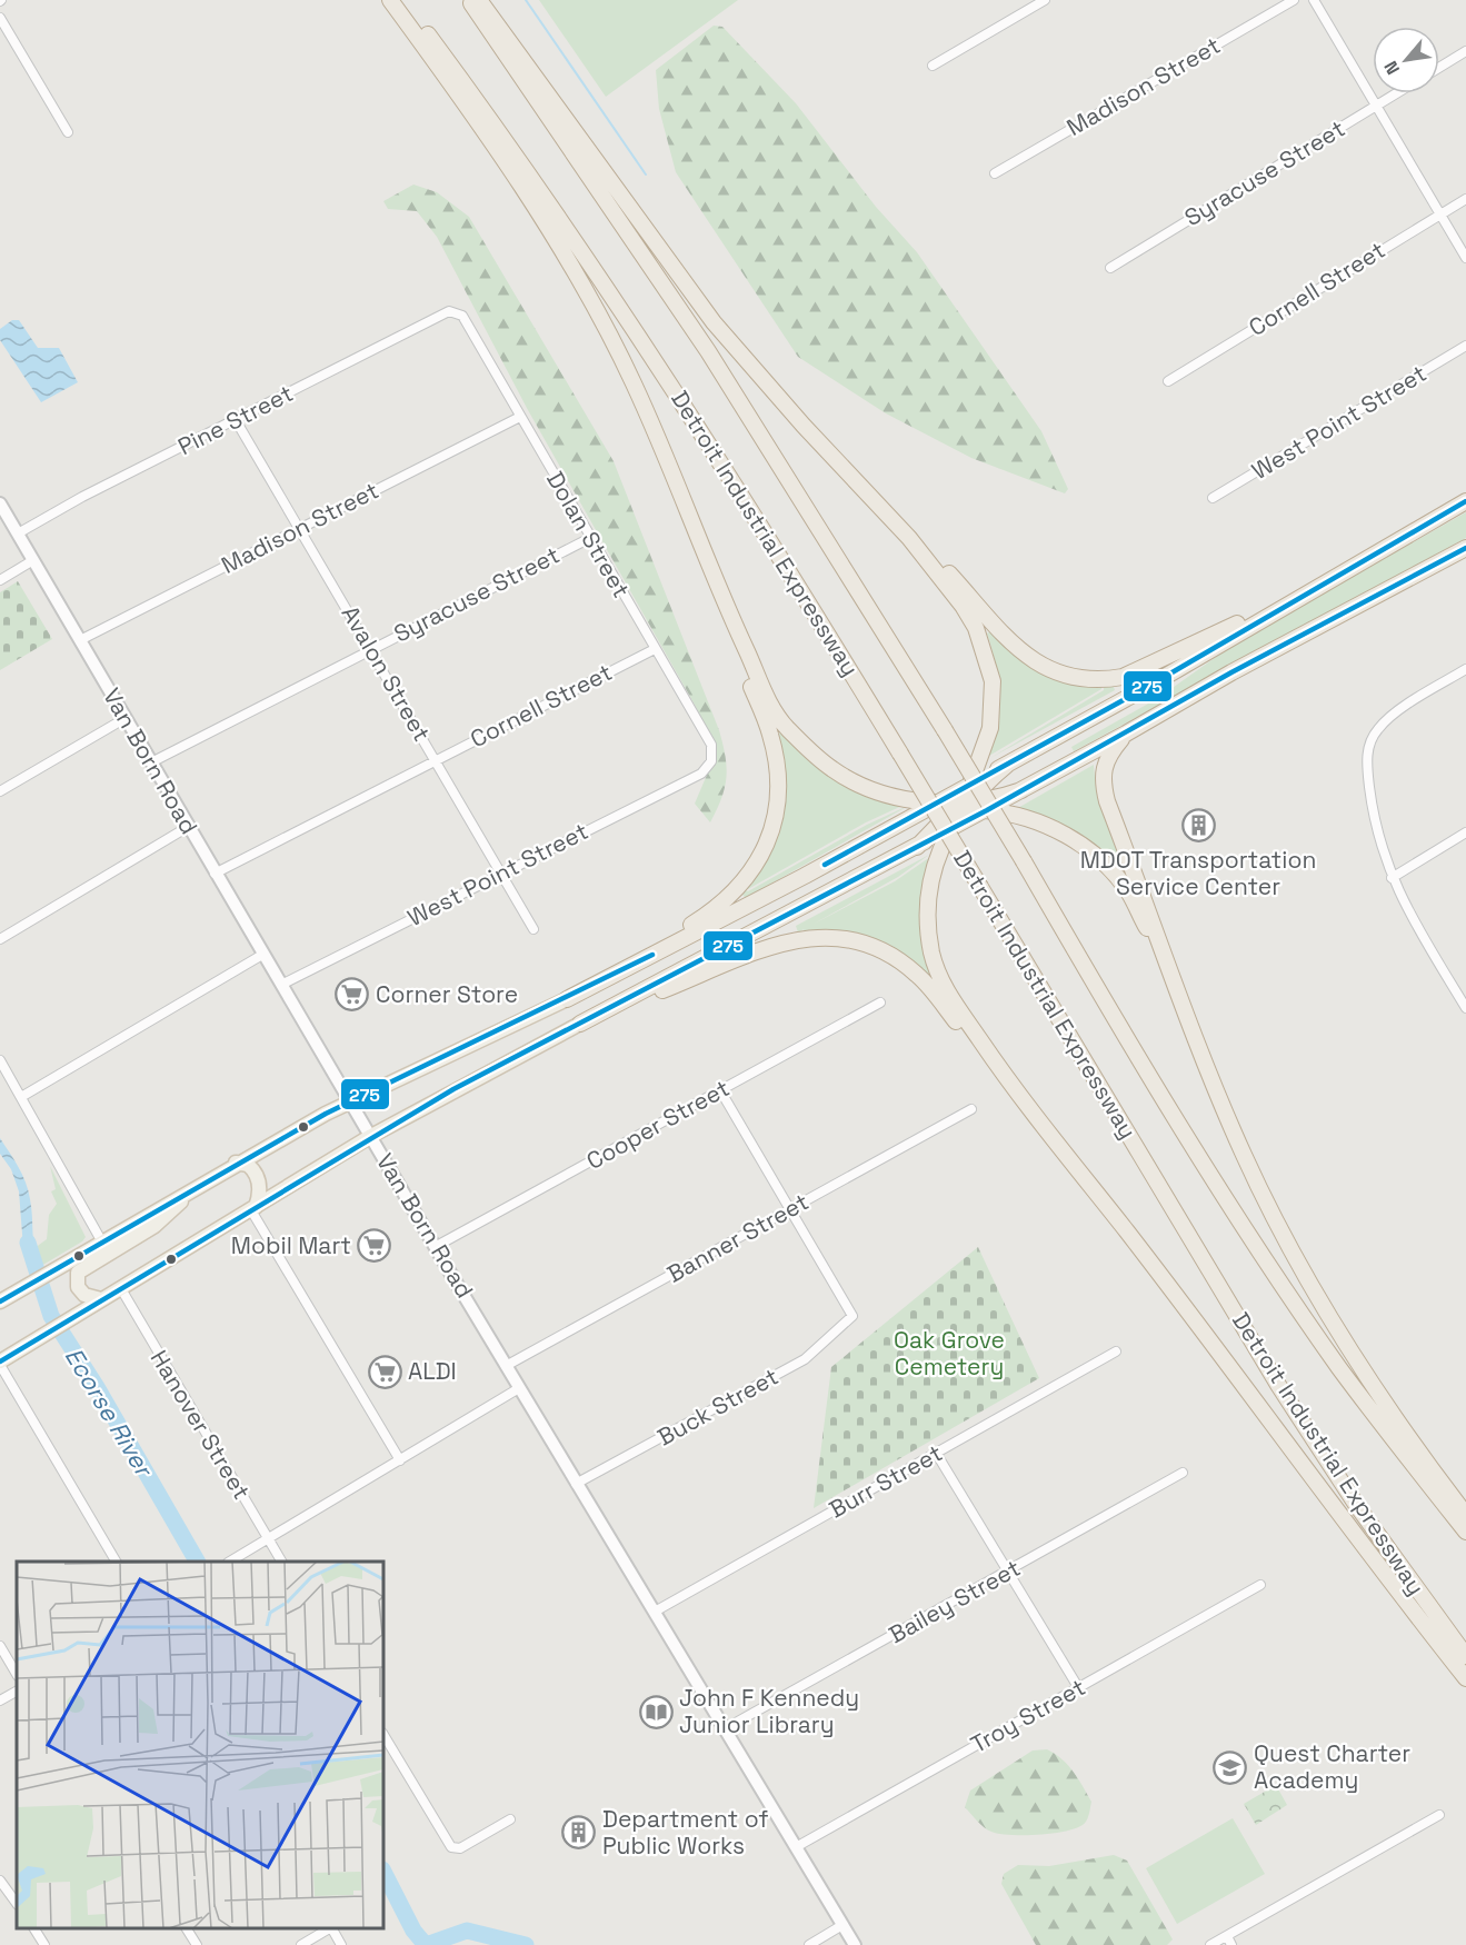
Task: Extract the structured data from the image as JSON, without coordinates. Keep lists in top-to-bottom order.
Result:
{
  "streets": {
    "highway": ["Detroit Industrial Expressway"],
    "main road": ["Van Born Road"],
    "street": [
      "Madison Street",
      "Syracuse Street",
      "Cornell Street",
      "Pine Street",
      "West Point Street",
      "Dolan Street",
      "Avalon Street",
      "Cooper Street",
      "Banner Street",
      "Buck Street",
      "Hanover Street",
      "Burr Street",
      "Bailey Street",
      "Troy Street"
    ]
  },
  "crossings": [
    ["Madison Street", "Dolan Street"],
    ["Madison Street", "Avalon Street"],
    ["Madison Street", "Van Born Road"],
    ["Syracuse Street", "Dolan Street"],
    ["Syracuse Street", "Avalon Street"],
    ["Syracuse Street", "Van Born Road"],
    ["Cornell Street", "Dolan Street"],
    ["Cornell Street", "Avalon Street"],
    ["Cornell Street", "Van Born Road"],
    ["Pine Street", "Dolan Street"],
    ["Pine Street", "Avalon Street"],
    ["Pine Street", "Van Born Road"],
    ["West Point Street", "Dolan Street"],
    ["West Point Street", "Avalon Street"],
    ["West Point Street", "Van Born Road"],
    ["Van Born Road", "Cooper Street"],
    ["Van Born Road", "Banner Street"],
    ["Van Born Road", "Buck Street"],
    ["Van Born Road", "Burr Street"],
    ["Van Born Road", "Bailey Street"],
    ["Van Born Road", "Troy Street"],
    ["Banner Street", "Buck Street"]
  ],
  "water": ["Ecorse River"],
  "parks": ["Oak Grove Cemetery"],
  "places": {
    "building": ["MDOT Transportation Service Center", "Department of Public Works"],
    "supermarket": ["Corner Store", "Mobil Mart", "ALDI"],
    "library": ["John F Kennedy Junior Library"],
    "school or university": ["Quest Charter Academy"]
  },
  "lines": ["transit line 275"],
  "north": "bottom left"
}
